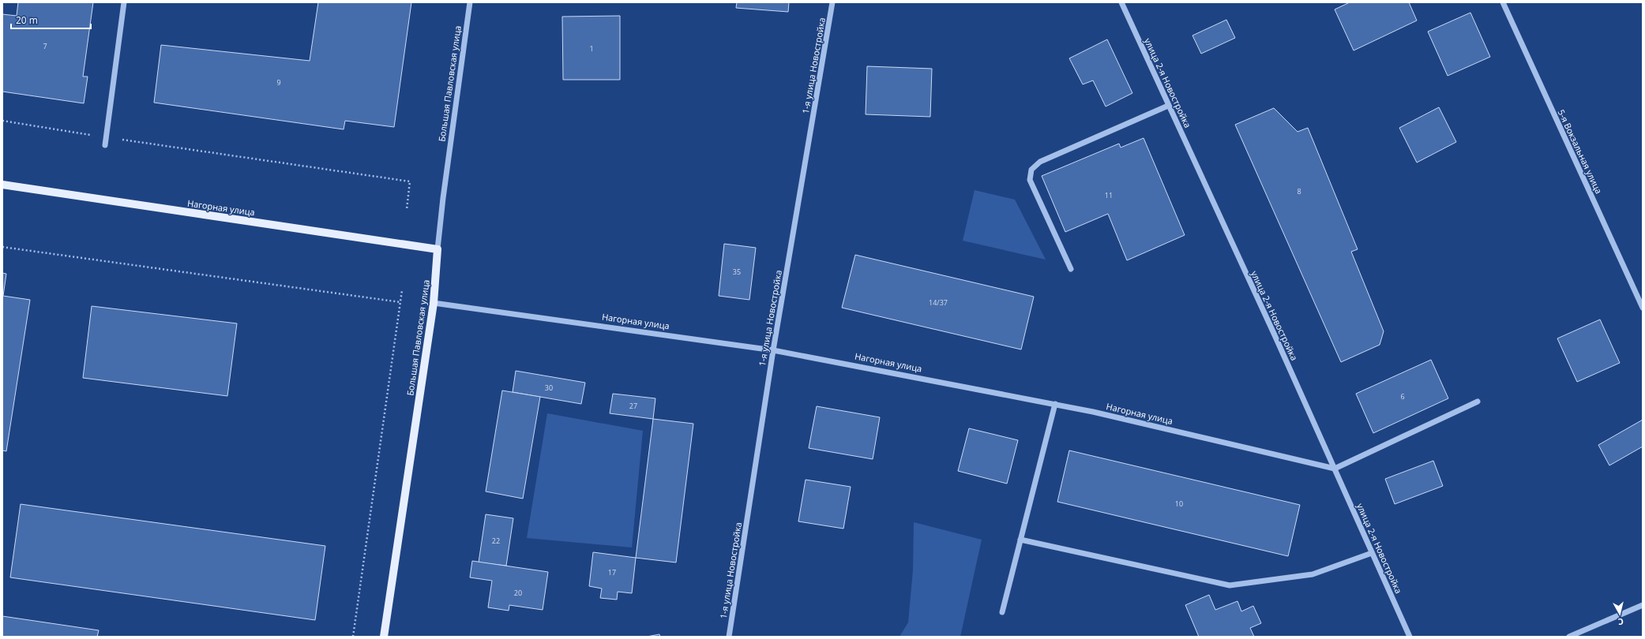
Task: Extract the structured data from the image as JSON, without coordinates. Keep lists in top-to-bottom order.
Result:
{
  "streets": {
    "main road": ["Большая Павловская улица", "Нагорная улица"],
    "street": ["1-я улица Новостройка", "улица 2-я Новостройка", "5-я Вокзальная улица"]
  },
  "crossings": [
    ["1-я улица Новостройка", "Нагорная улица"],
    ["улица 2-я Новостройка", "Нагорная улица"],
    ["Большая Павловская улица", "Нагорная улица"]
  ],
  "house_numbers": [
    "7",
    "1",
    "9",
    "8",
    "11",
    "35",
    "14/37",
    "30",
    "6",
    "27",
    "10",
    "22",
    "17",
    "20"
  ],
  "scale_bar": "20 m",
  "north": "bottom"
}
